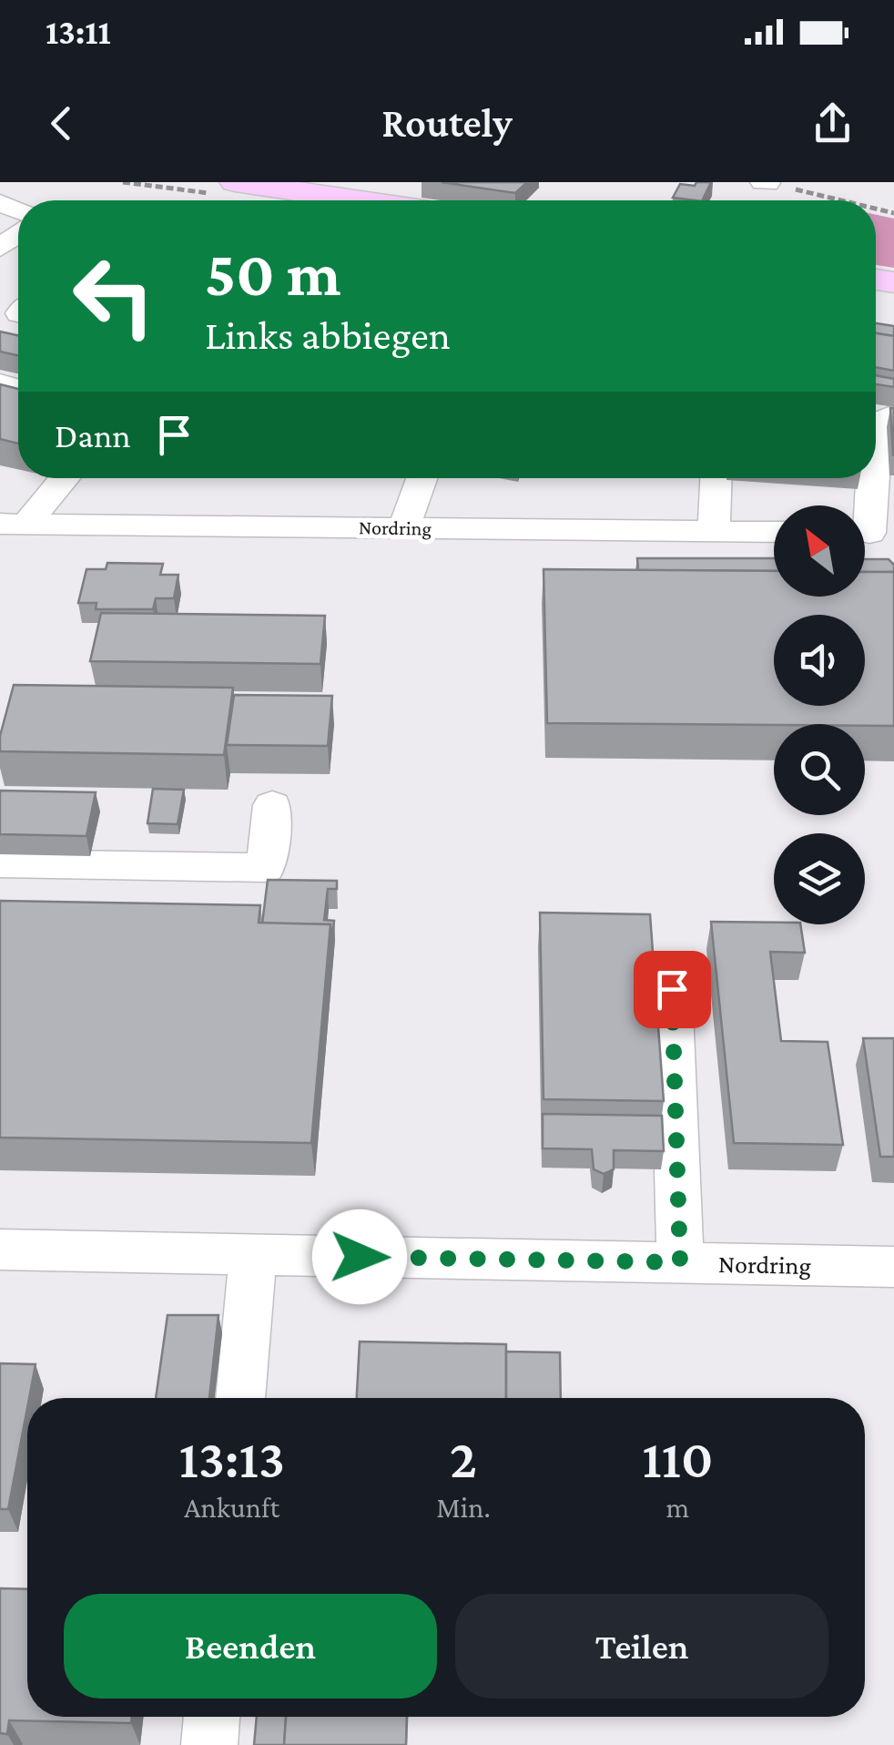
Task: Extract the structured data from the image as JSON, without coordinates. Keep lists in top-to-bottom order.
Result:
{
  "streets": {
    "street": ["Nordring"]
  },
  "north": "top left",
  "page": {
    "status": "13:11",
    "header": "Routely",
    "turn": ["50 m", "Links abbiegen"],
    "then": "Dann",
    "eta": [
      "13:13",
      "Ankunft",
      "2",
      "Min.",
      "110",
      "m"
    ],
    "buttons": ["Beenden", "Teilen"]
  }
}
